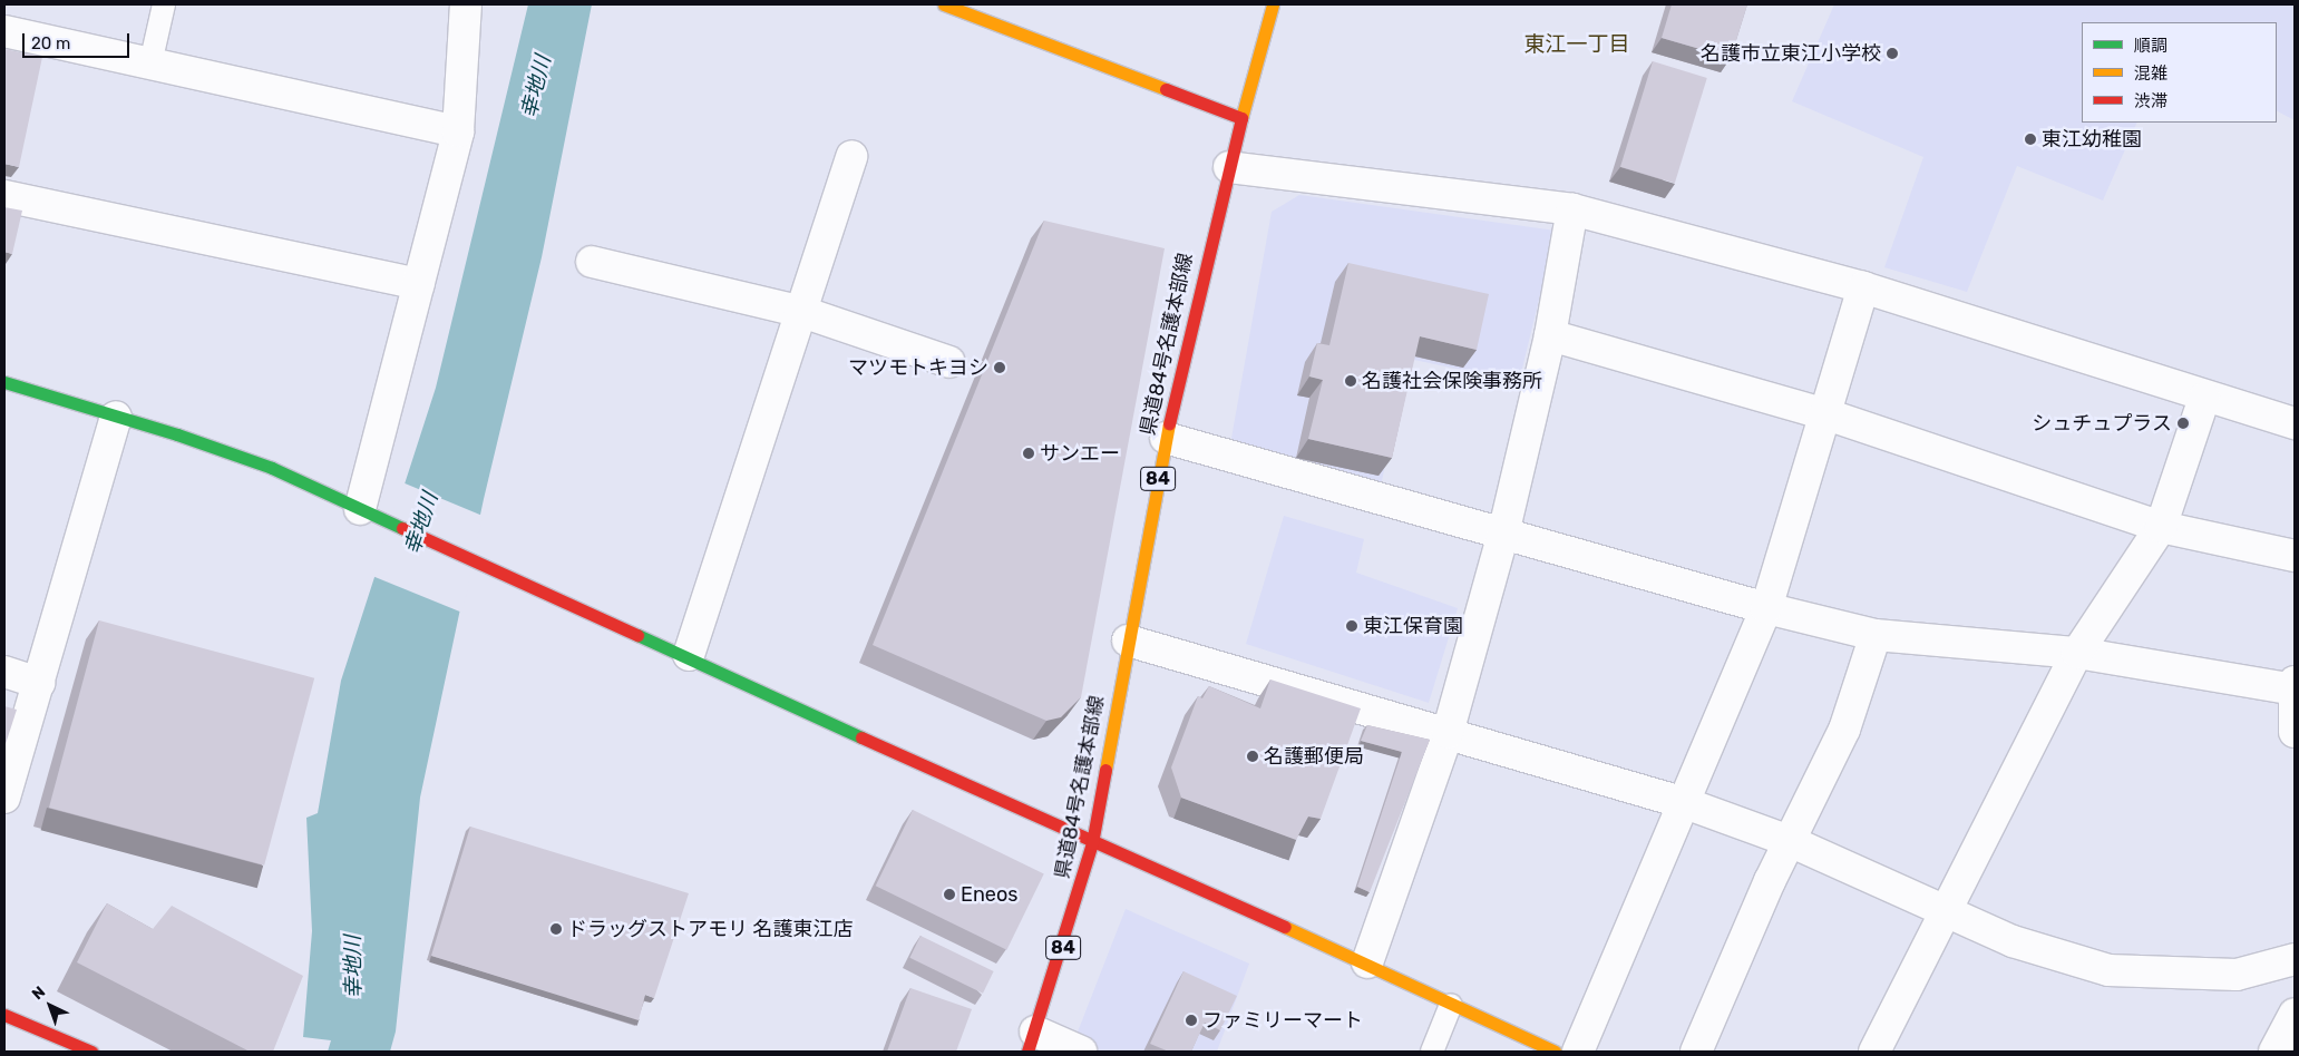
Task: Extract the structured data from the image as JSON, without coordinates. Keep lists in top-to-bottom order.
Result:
{
  "streets": {
    "street": ["県道84号名護本部線", "84"]
  },
  "districts": ["東江一丁目"],
  "water": ["幸地川"],
  "places": [
    "名護市立東江小学校",
    "東江幼稚園",
    "マツモトキヨシ",
    "名護社会保険事務所",
    "シュチュプラス",
    "サンエー",
    "東江保育園",
    "名護郵便局",
    "Eneos",
    "ドラッグストアモリ 名護東江店",
    "ファミリーマート"
  ],
  "legend": ["順調", "混雑", "渋滞"],
  "scale_bar": "20 m",
  "north": "top left"
}
